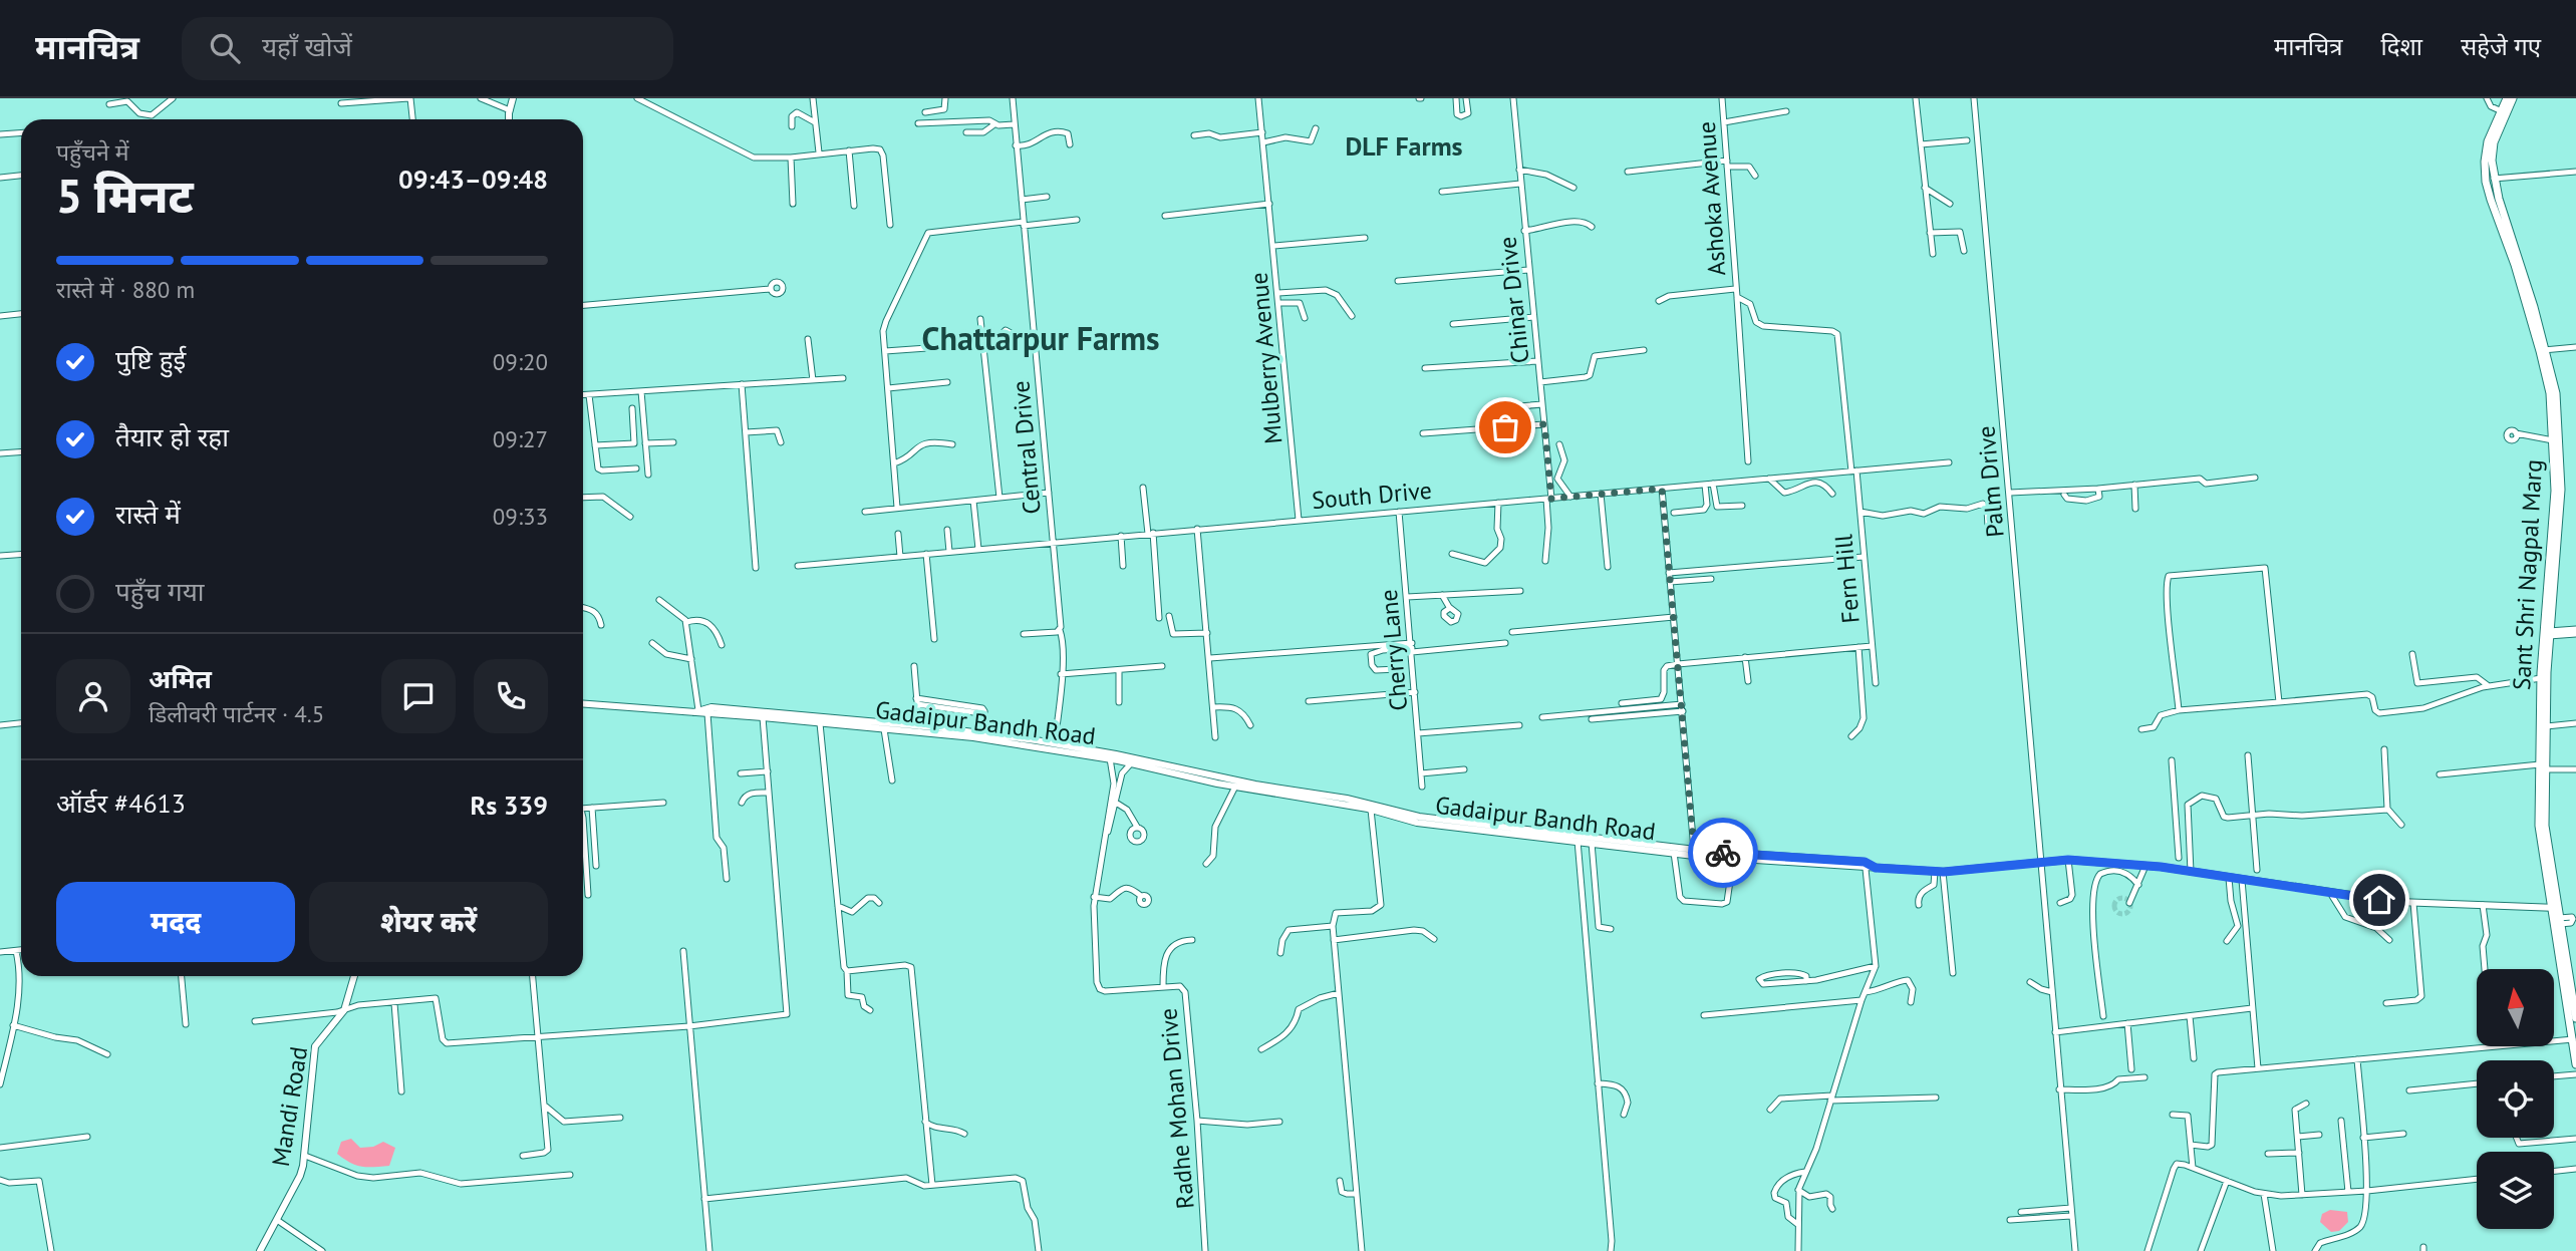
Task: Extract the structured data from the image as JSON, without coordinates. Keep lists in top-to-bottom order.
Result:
{
  "streets": {
    "main road": ["Sant Shri Nagpal Marg"],
    "street": [
      "Ashoka Avenue",
      "Chinar Drive",
      "Mulberry Avenue",
      "Central Drive",
      "Palm Drive",
      "South Drive",
      "Fern Hill",
      "Cherry Lane",
      "Gadaipur Bandh Road",
      "Mandi Road",
      "Radhe Mohan Drive"
    ]
  },
  "crossings": [
    ["Ashoka Avenue", "Fern Hill"],
    ["Chinar Drive", "South Drive"],
    ["Mulberry Avenue", "South Drive"],
    ["Central Drive", "South Drive"],
    ["Palm Drive", "Gadaipur Bandh Road"],
    ["South Drive", "Fern Hill"],
    ["South Drive", "Cherry Lane"],
    ["Sant Shri Nagpal Marg", "Gadaipur Bandh Road"],
    ["Gadaipur Bandh Road", "Radhe Mohan Drive"]
  ],
  "districts": ["DLF Farms", "Chattarpur Farms"],
  "north": "top",
  "page": {
    "header": "मानचित्र",
    "search": "यहाँ खोजें",
    "nav": ["मानचित्र", "दिशा", "सहेजे गए"],
    "heading": ["5 मिनट", "पहुँचने में", "09:43–09:48"],
    "panel": [
      "अमित",
      "डिलीवरी पार्टनर · 4.5",
      "ऑर्डर #4613",
      "Rs 339"
    ],
    "bar": "रास्ते में · 880 m",
    "list": [
      ["पुष्टि हुई", "09:20"],
      ["तैयार हो रहा", "09:27"],
      ["रास्ते में", "09:33"],
      "पहुँच गया"
    ],
    "buttons": ["मदद", "शेयर करें"]
  }
}
